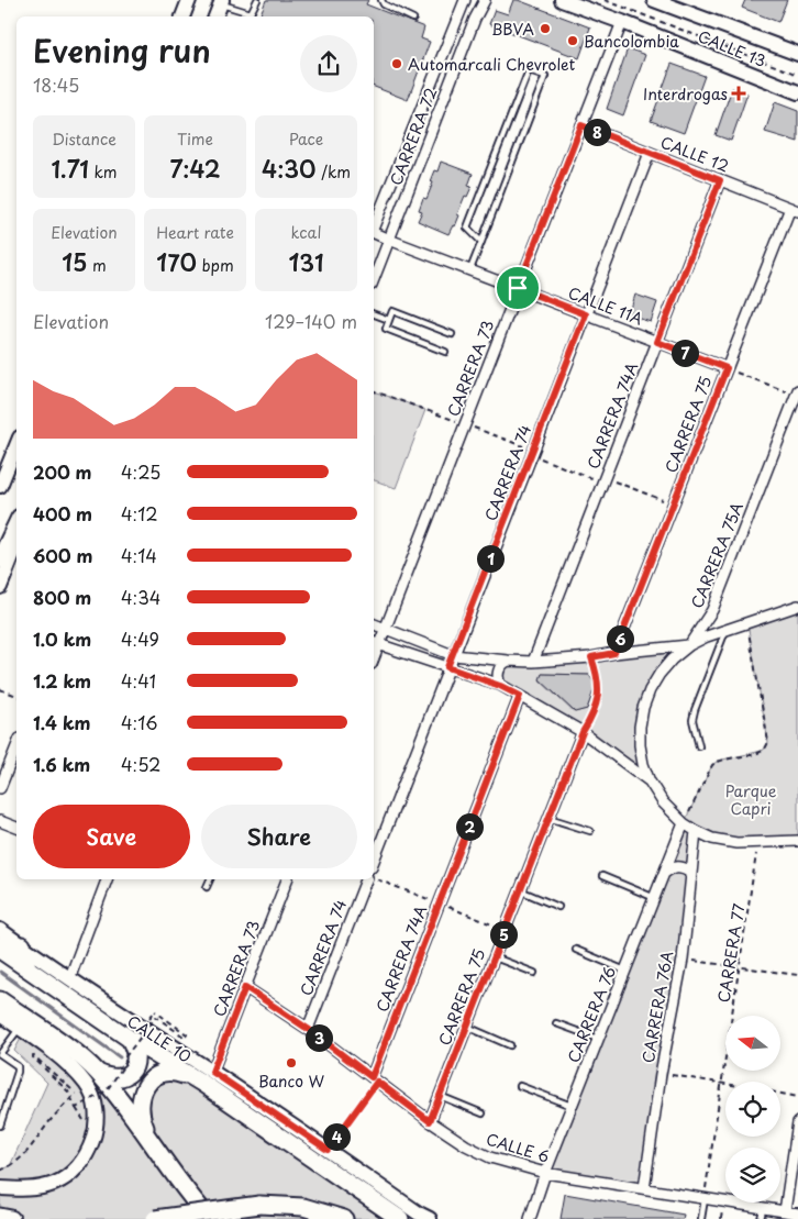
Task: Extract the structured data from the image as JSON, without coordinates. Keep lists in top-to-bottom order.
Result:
{
  "streets": {
    "main road": ["CALLE 10"],
    "street": [
      "CALLE 13",
      "CARRERA 72",
      "CALLE 12",
      "CALLE 11A",
      "CARRERA 73",
      "CARRERA 74A",
      "CARRERA 75",
      "CARRERA 74",
      "CARRERA 75A",
      "CARRERA 76A",
      "CARRERA 76",
      "CALLE 6"
    ],
    "path": ["CARRERA 77"]
  },
  "crossings": [
    ["CALLE 13", "CARRERA 73"],
    ["CARRERA 72", "CALLE 11A"],
    ["CALLE 12", "CARRERA 73"],
    ["CALLE 12", "CARRERA 74A"],
    ["CALLE 12", "CARRERA 75"],
    ["CALLE 12", "CARRERA 74"],
    ["CALLE 11A", "CARRERA 73"],
    ["CALLE 11A", "CARRERA 74A"],
    ["CALLE 11A", "CARRERA 75"],
    ["CALLE 11A", "CARRERA 74"],
    ["CARRERA 73", "CALLE 10"],
    ["CARRERA 73", "CALLE 6"],
    ["CARRERA 74A", "CALLE 6"],
    ["CARRERA 75", "CALLE 6"],
    ["CARRERA 74", "CALLE 6"],
    ["CARRERA 77", "CALLE 6"],
    ["CARRERA 76A", "CALLE 6"],
    ["CARRERA 76", "CALLE 6"]
  ],
  "parks": ["Parque Capri"],
  "places": {
    "other": [
      "BBVA",
      "Bancolombia",
      "Automarcali Chevrolet",
      "Banco W"
    ],
    "health": ["Interdrogas"]
  },
  "north": "left",
  "page": {
    "heading": ["Evening run", "18:45"],
    "stats": [
      ["Distance", "1.71 km"],
      ["Time", "7:42"],
      ["Pace", "4:30 /km"],
      ["Elevation", "15 m"],
      ["Heart rate", "170 bpm"],
      ["kcal", "131"]
    ],
    "pins": [
      "8",
      "7",
      "1",
      "6",
      "2",
      "5",
      "3",
      "4"
    ],
    "chart": ["Elevation", "129–140 m"],
    "list": [
      {
        "name": "200 m",
        "note": "4:25"
      },
      {
        "name": "400 m",
        "note": "4:12"
      },
      {
        "name": "600 m",
        "note": "4:14"
      },
      {
        "name": "800 m",
        "note": "4:34"
      },
      {
        "name": "1.0 km",
        "note": "4:49"
      },
      {
        "name": "1.2 km",
        "note": "4:41"
      },
      {
        "name": "1.4 km",
        "note": "4:16"
      },
      {
        "name": "1.6 km",
        "note": "4:52"
      }
    ],
    "buttons": ["Save", "Share"]
  }
}
